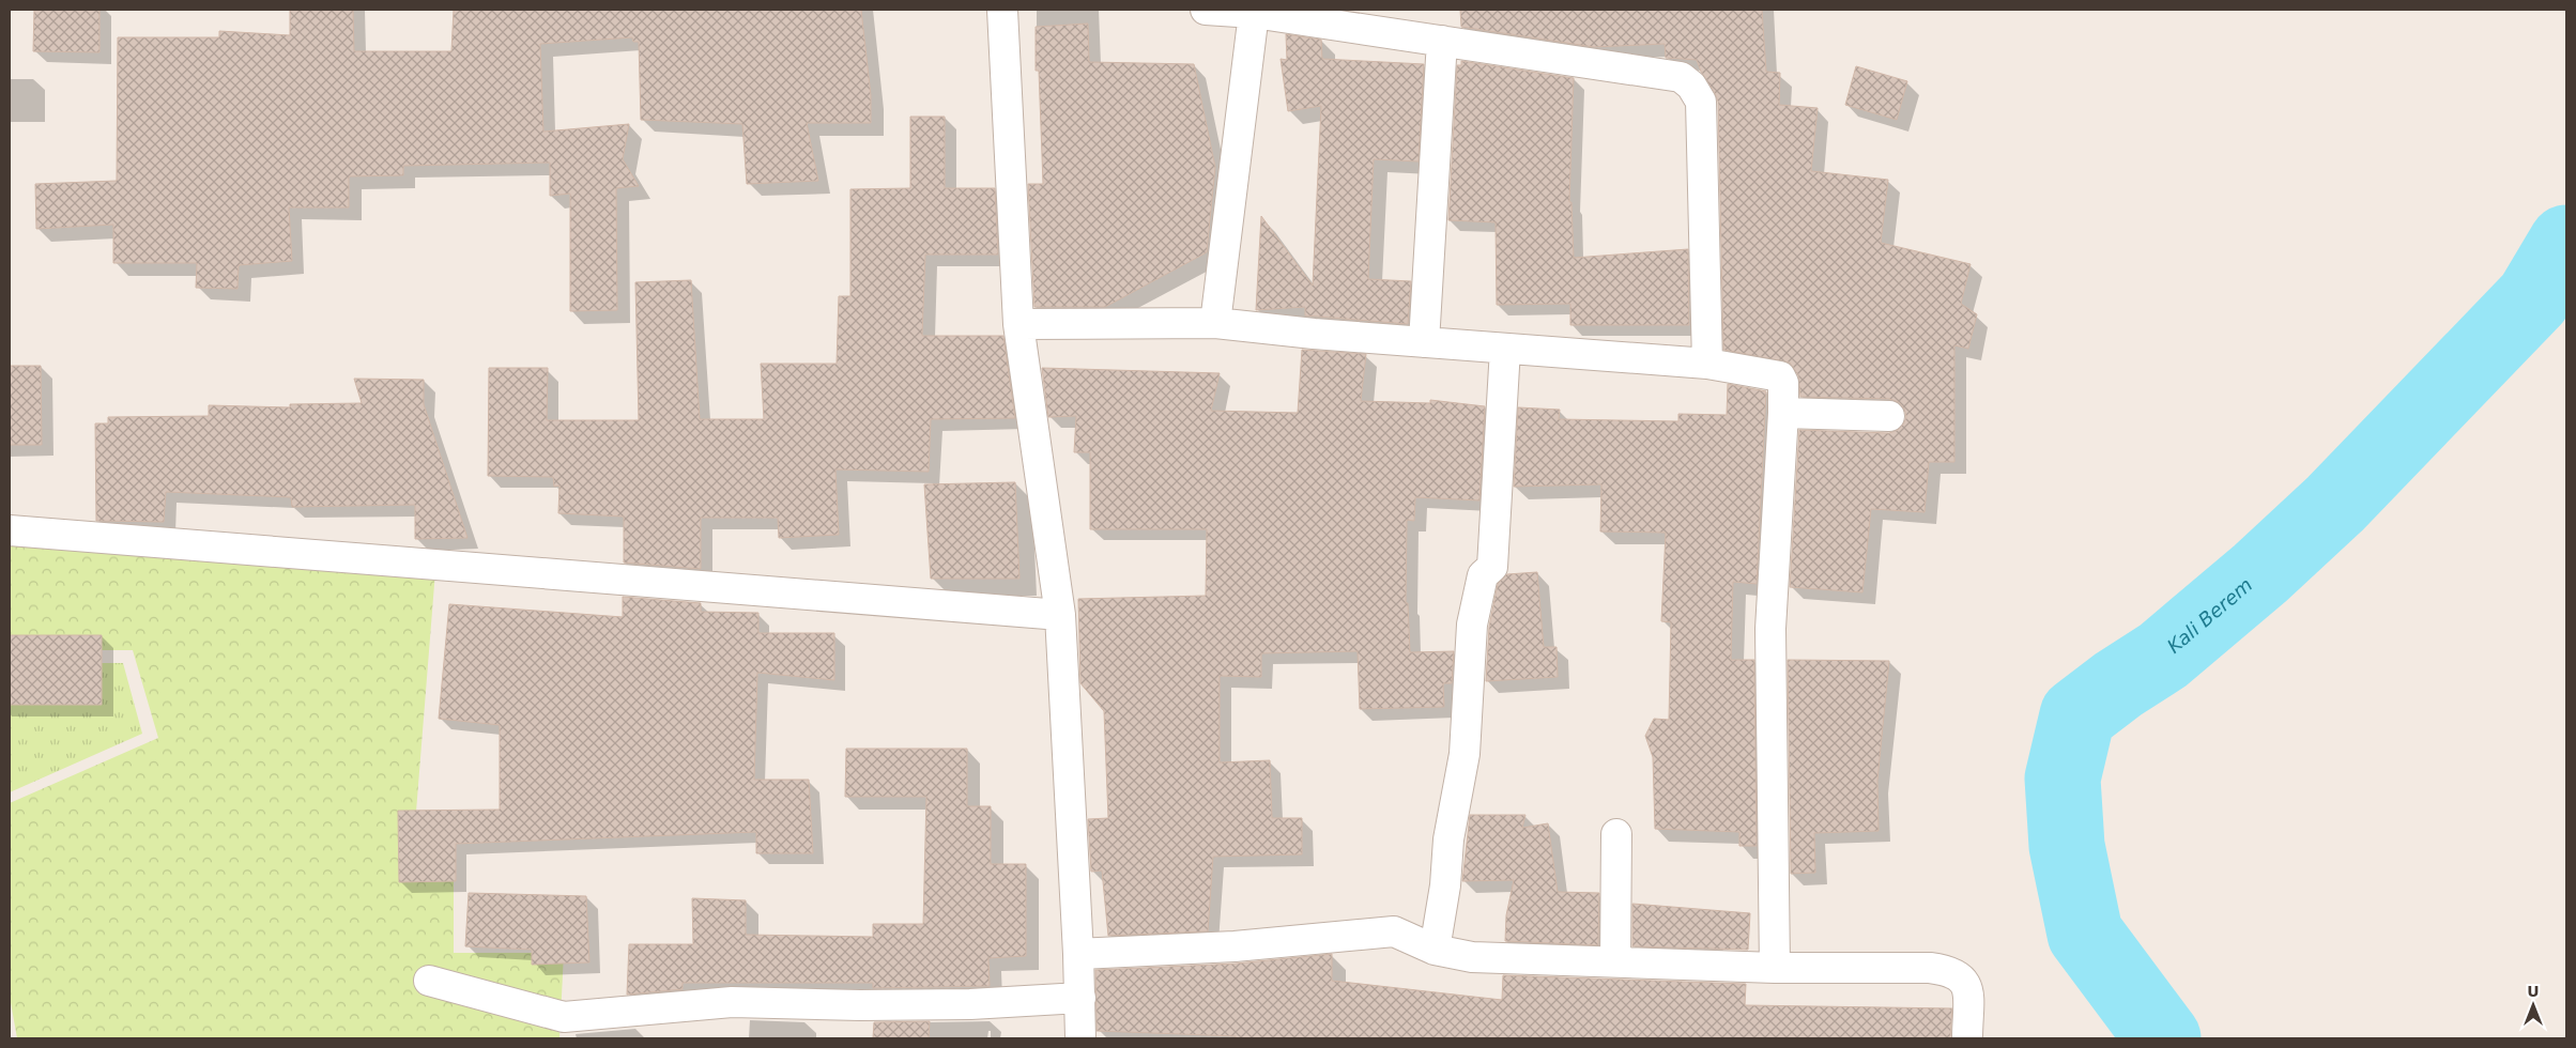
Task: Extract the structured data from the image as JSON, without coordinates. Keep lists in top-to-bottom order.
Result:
{
  "water": ["Kali Berem"],
  "north": "top"
}
